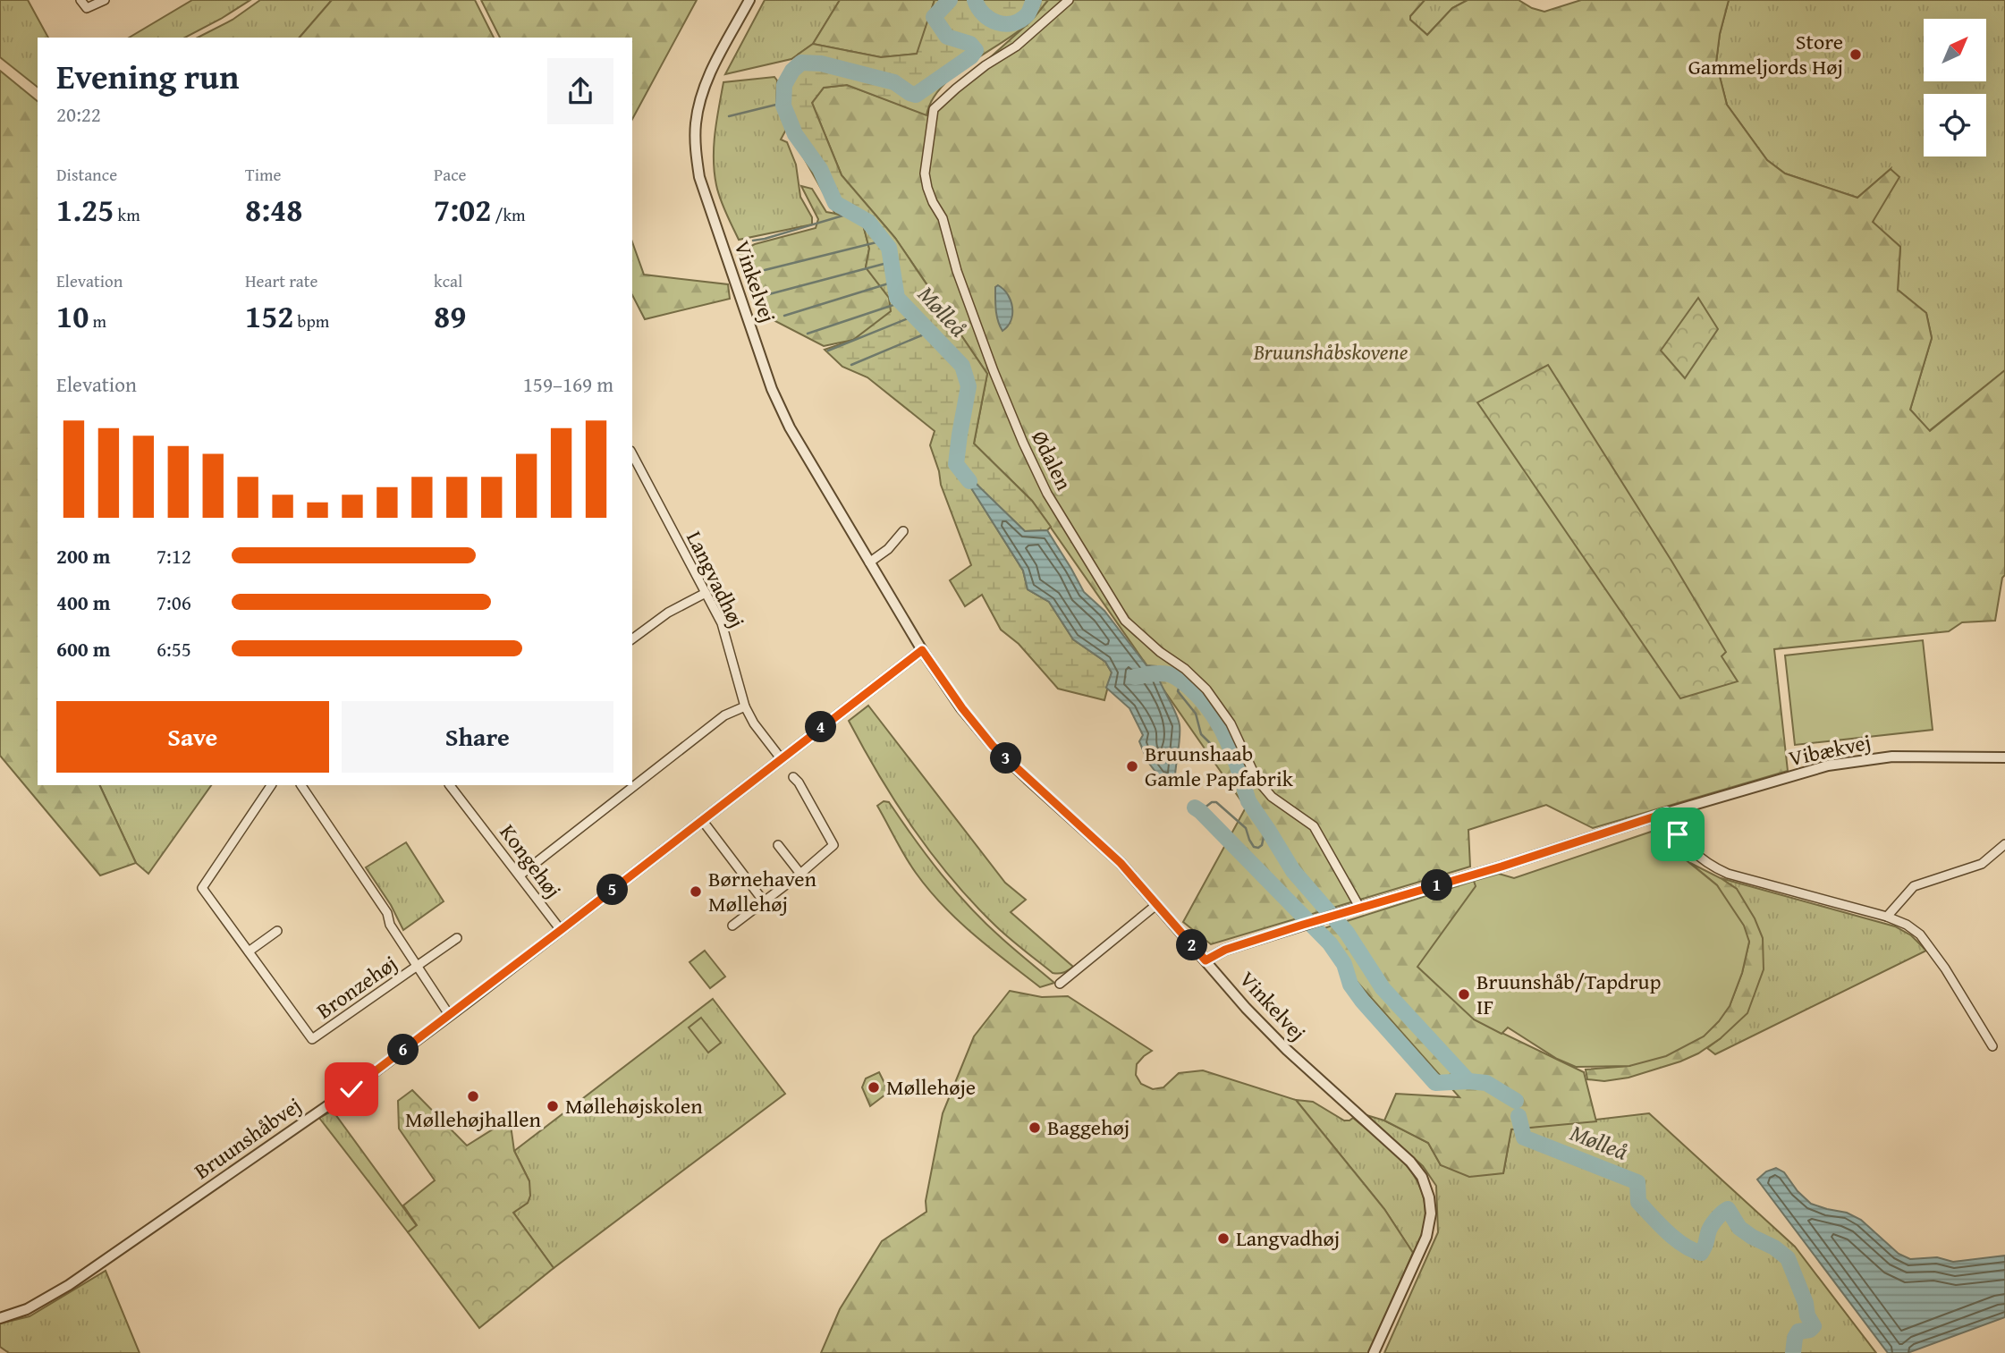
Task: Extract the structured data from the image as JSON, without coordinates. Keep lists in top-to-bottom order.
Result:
{
  "streets": {
    "street": [
      "Vinkelvej",
      "Ødalen",
      "Langvadhøj",
      "Vibækvej",
      "Kongehøj",
      "Bronzehøj",
      "Bruunshåbvej"
    ]
  },
  "crossings": [
    ["Vinkelvej", "Vibækvej"],
    ["Vinkelvej", "Bruunshåbvej"],
    ["Ødalen", "Vibækvej"],
    ["Langvadhøj", "Bruunshåbvej"],
    ["Kongehøj", "Bruunshåbvej"],
    ["Bronzehøj", "Bruunshåbvej"]
  ],
  "water": ["Mølleå"],
  "parks": ["Bruunshåbskovene"],
  "places": [
    "Store Gammeljords Høj",
    "Bruunshaab Gamle Papfabrik",
    "Børnehaven Møllehøj",
    "Bruunshåb/Tapdrup IF",
    "Møllehøje",
    "Møllehøjhallen",
    "Møllehøjskolen",
    "Baggehøj",
    "Langvadhøj"
  ],
  "north": "top right",
  "page": {
    "heading": ["Evening run", "20:22"],
    "stats": [
      ["Distance", "1.25 km"],
      ["Time", "8:48"],
      ["Pace", "7:02 /km"],
      ["Elevation", "10 m"],
      ["Heart rate", "152 bpm"],
      ["kcal", "89"]
    ],
    "chart": ["Elevation", "159–169 m"],
    "list": [
      {
        "name": "200 m",
        "note": "7:12"
      },
      {
        "name": "400 m",
        "note": "7:06"
      },
      {
        "name": "600 m",
        "note": "6:55"
      }
    ],
    "buttons": ["Save", "Share"],
    "pins": [
      "4",
      "3",
      "1",
      "5",
      "2",
      "6"
    ]
  }
}
